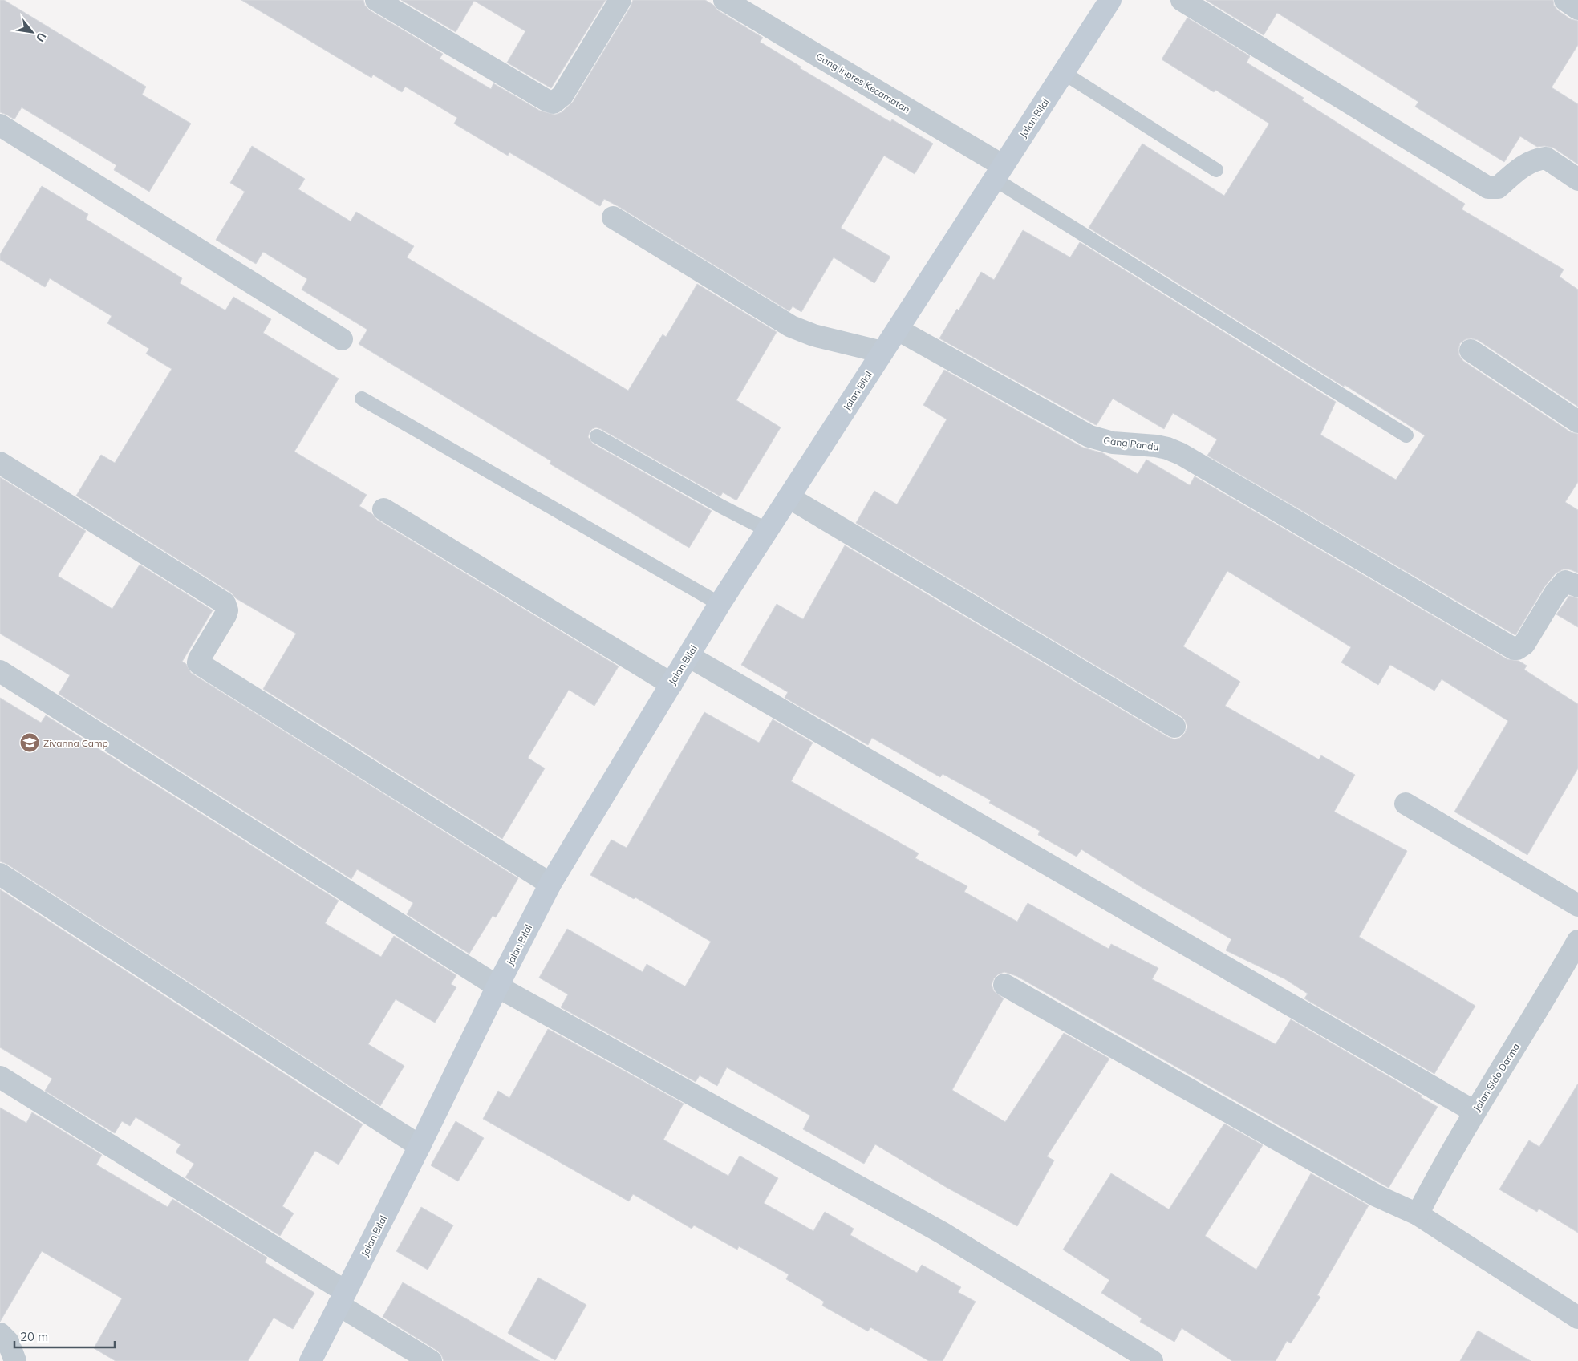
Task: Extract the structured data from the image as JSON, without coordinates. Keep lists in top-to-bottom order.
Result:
{
  "streets": {
    "main road": ["Jalan Bilal"],
    "street": ["Gang Inpres Kecamatan", "Gang Pandu", "Jalan Sido Darma"]
  },
  "crossings": [
    ["Gang Inpres Kecamatan", "Jalan Bilal"],
    ["Jalan Bilal", "Gang Pandu"]
  ],
  "places": {
    "school or university": ["Zivanna Camp"]
  },
  "scale_bar": "20 m",
  "north": "bottom right"
}
